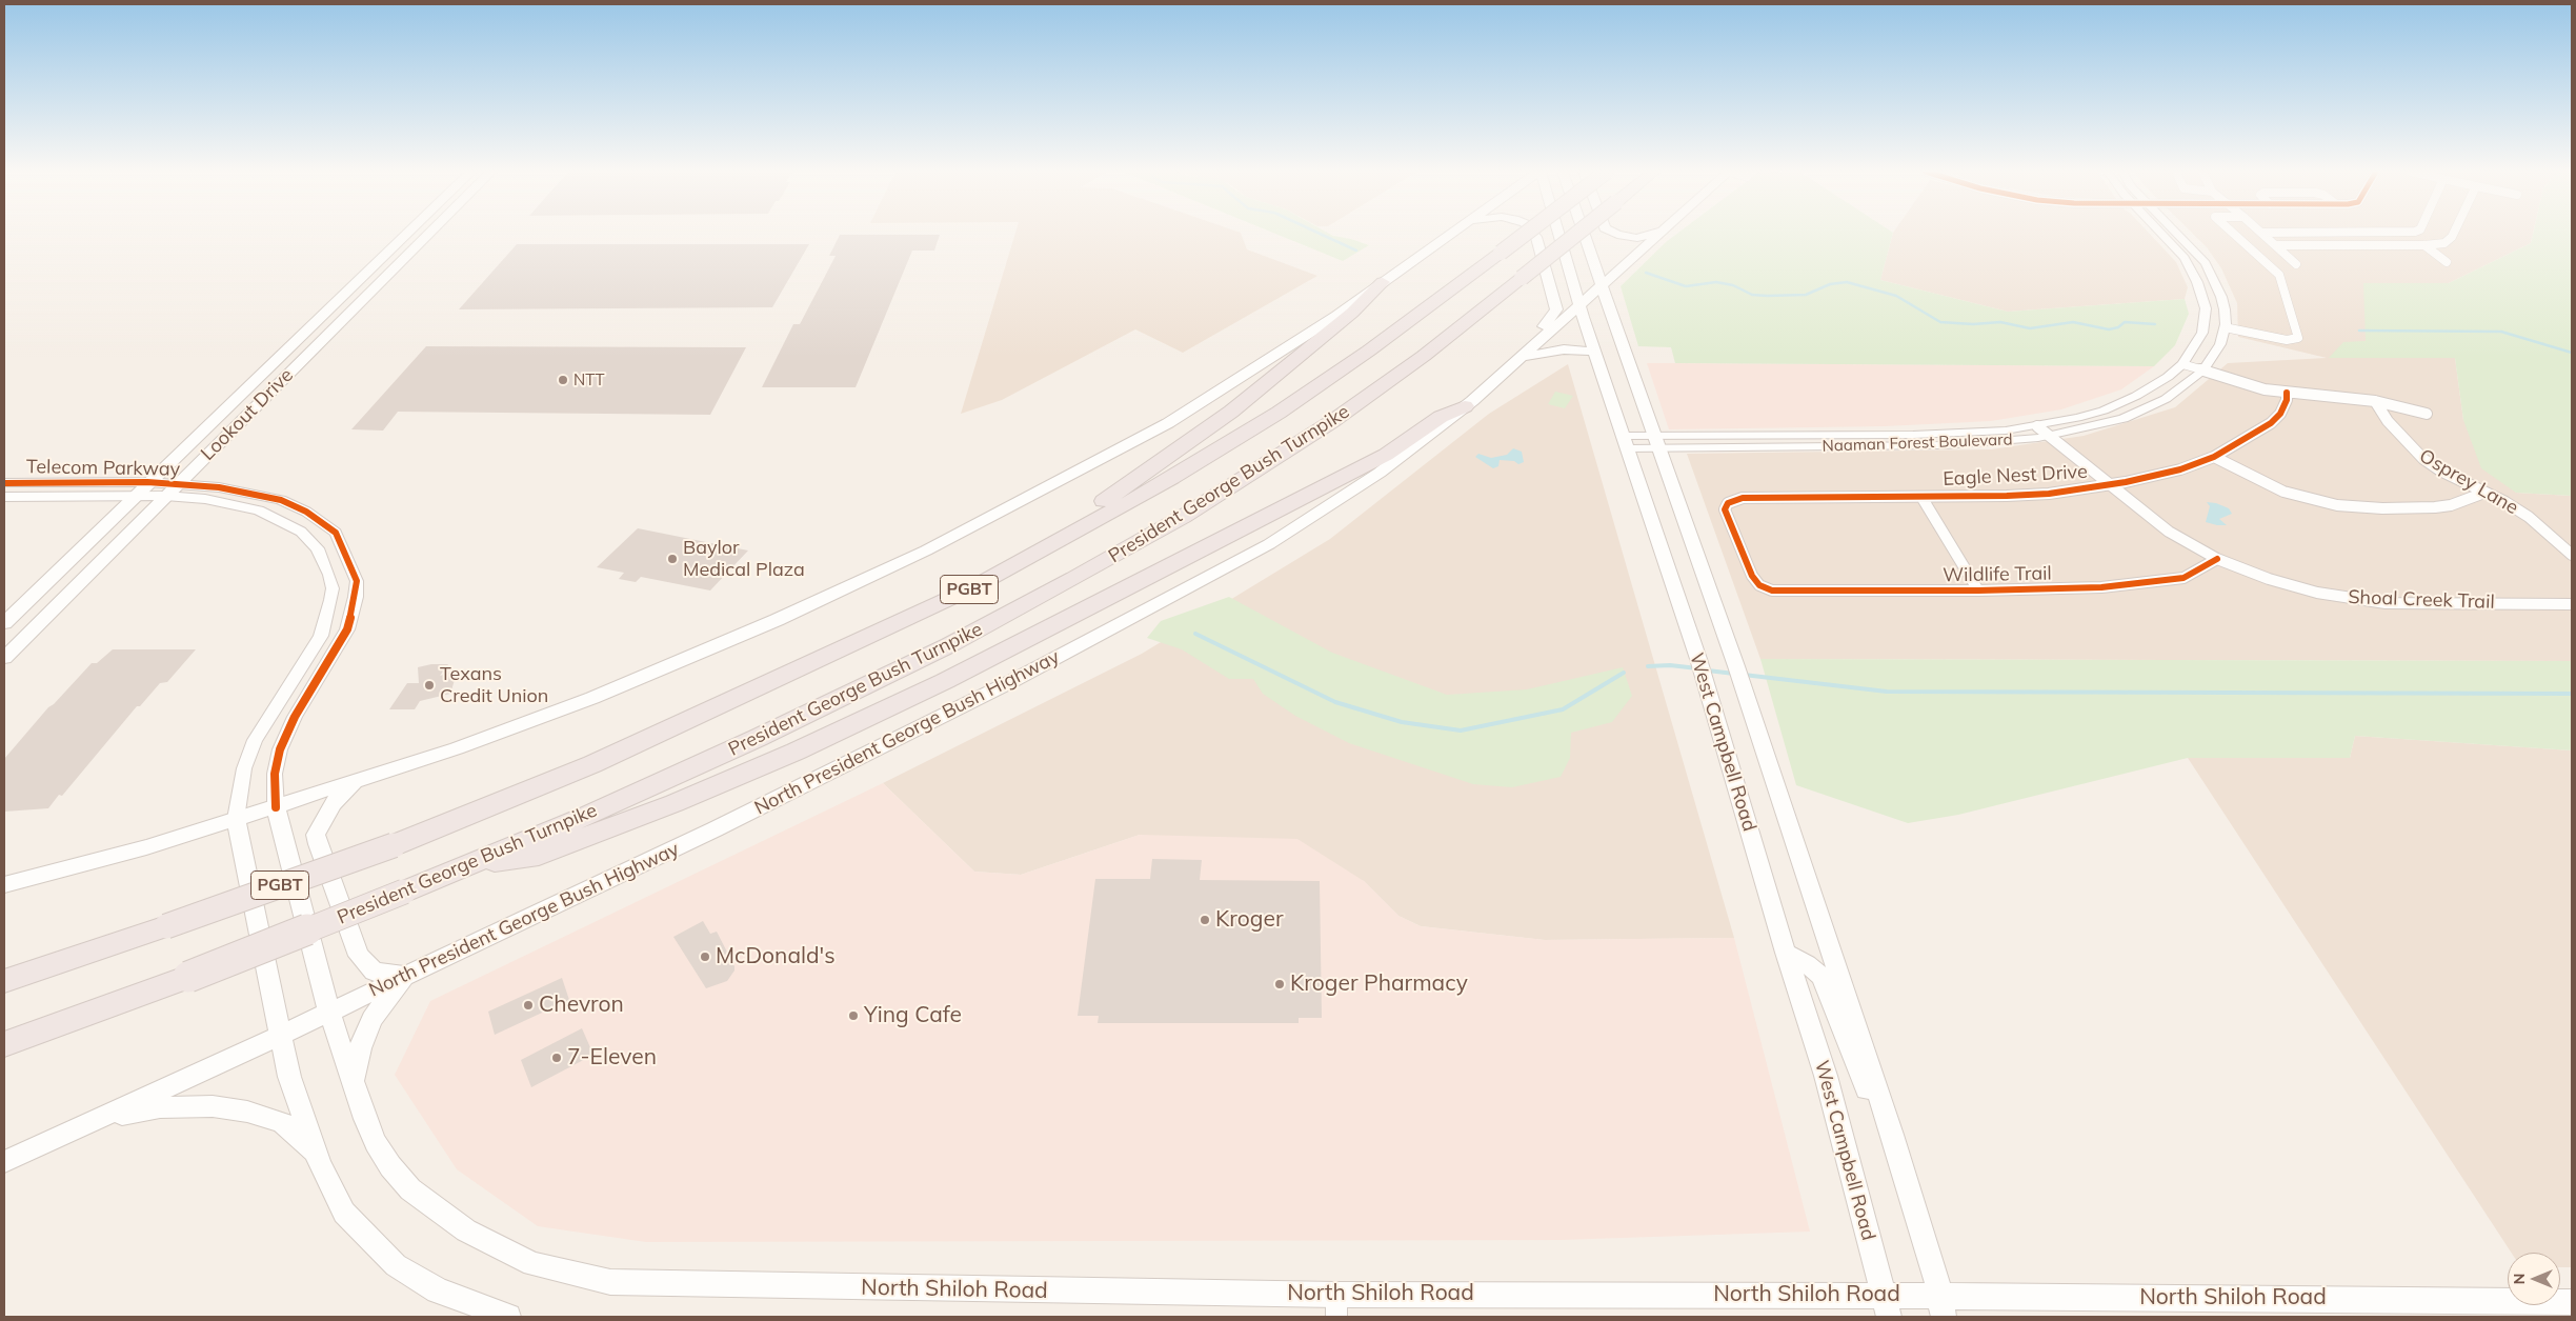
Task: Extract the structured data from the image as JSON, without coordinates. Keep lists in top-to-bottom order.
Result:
{
  "streets": {
    "highway": ["President George Bush Turnpike", "PGBT"],
    "main road": [
      "Lookout Drive",
      "Telecom Parkway",
      "North President George Bush Highway",
      "West Campbell Road",
      "North Shiloh Road"
    ],
    "street": [
      "Naaman Forest Boulevard",
      "Eagle Nest Drive",
      "Osprey Lane",
      "Wildlife Trail",
      "Shoal Creek Trail"
    ]
  },
  "crossings": [
    ["Lookout Drive", "Telecom Parkway"],
    ["Naaman Forest Boulevard", "Shoal Creek Trail"],
    ["Naaman Forest Boulevard", "West Campbell Road"],
    ["Telecom Parkway", "North President George Bush Highway"],
    ["Eagle Nest Drive", "Shoal Creek Trail"],
    ["Wildlife Trail", "Shoal Creek Trail"],
    ["North President George Bush Highway", "West Campbell Road"],
    ["North President George Bush Highway", "North Shiloh Road"],
    ["West Campbell Road", "North Shiloh Road"]
  ],
  "places": [
    "NTT",
    "Baylor Medical Plaza",
    "Texans Credit Union",
    "Kroger",
    "McDonald's",
    "Kroger Pharmacy",
    "Chevron",
    "Ying Cafe",
    "7-Eleven"
  ],
  "north": "left"
}
